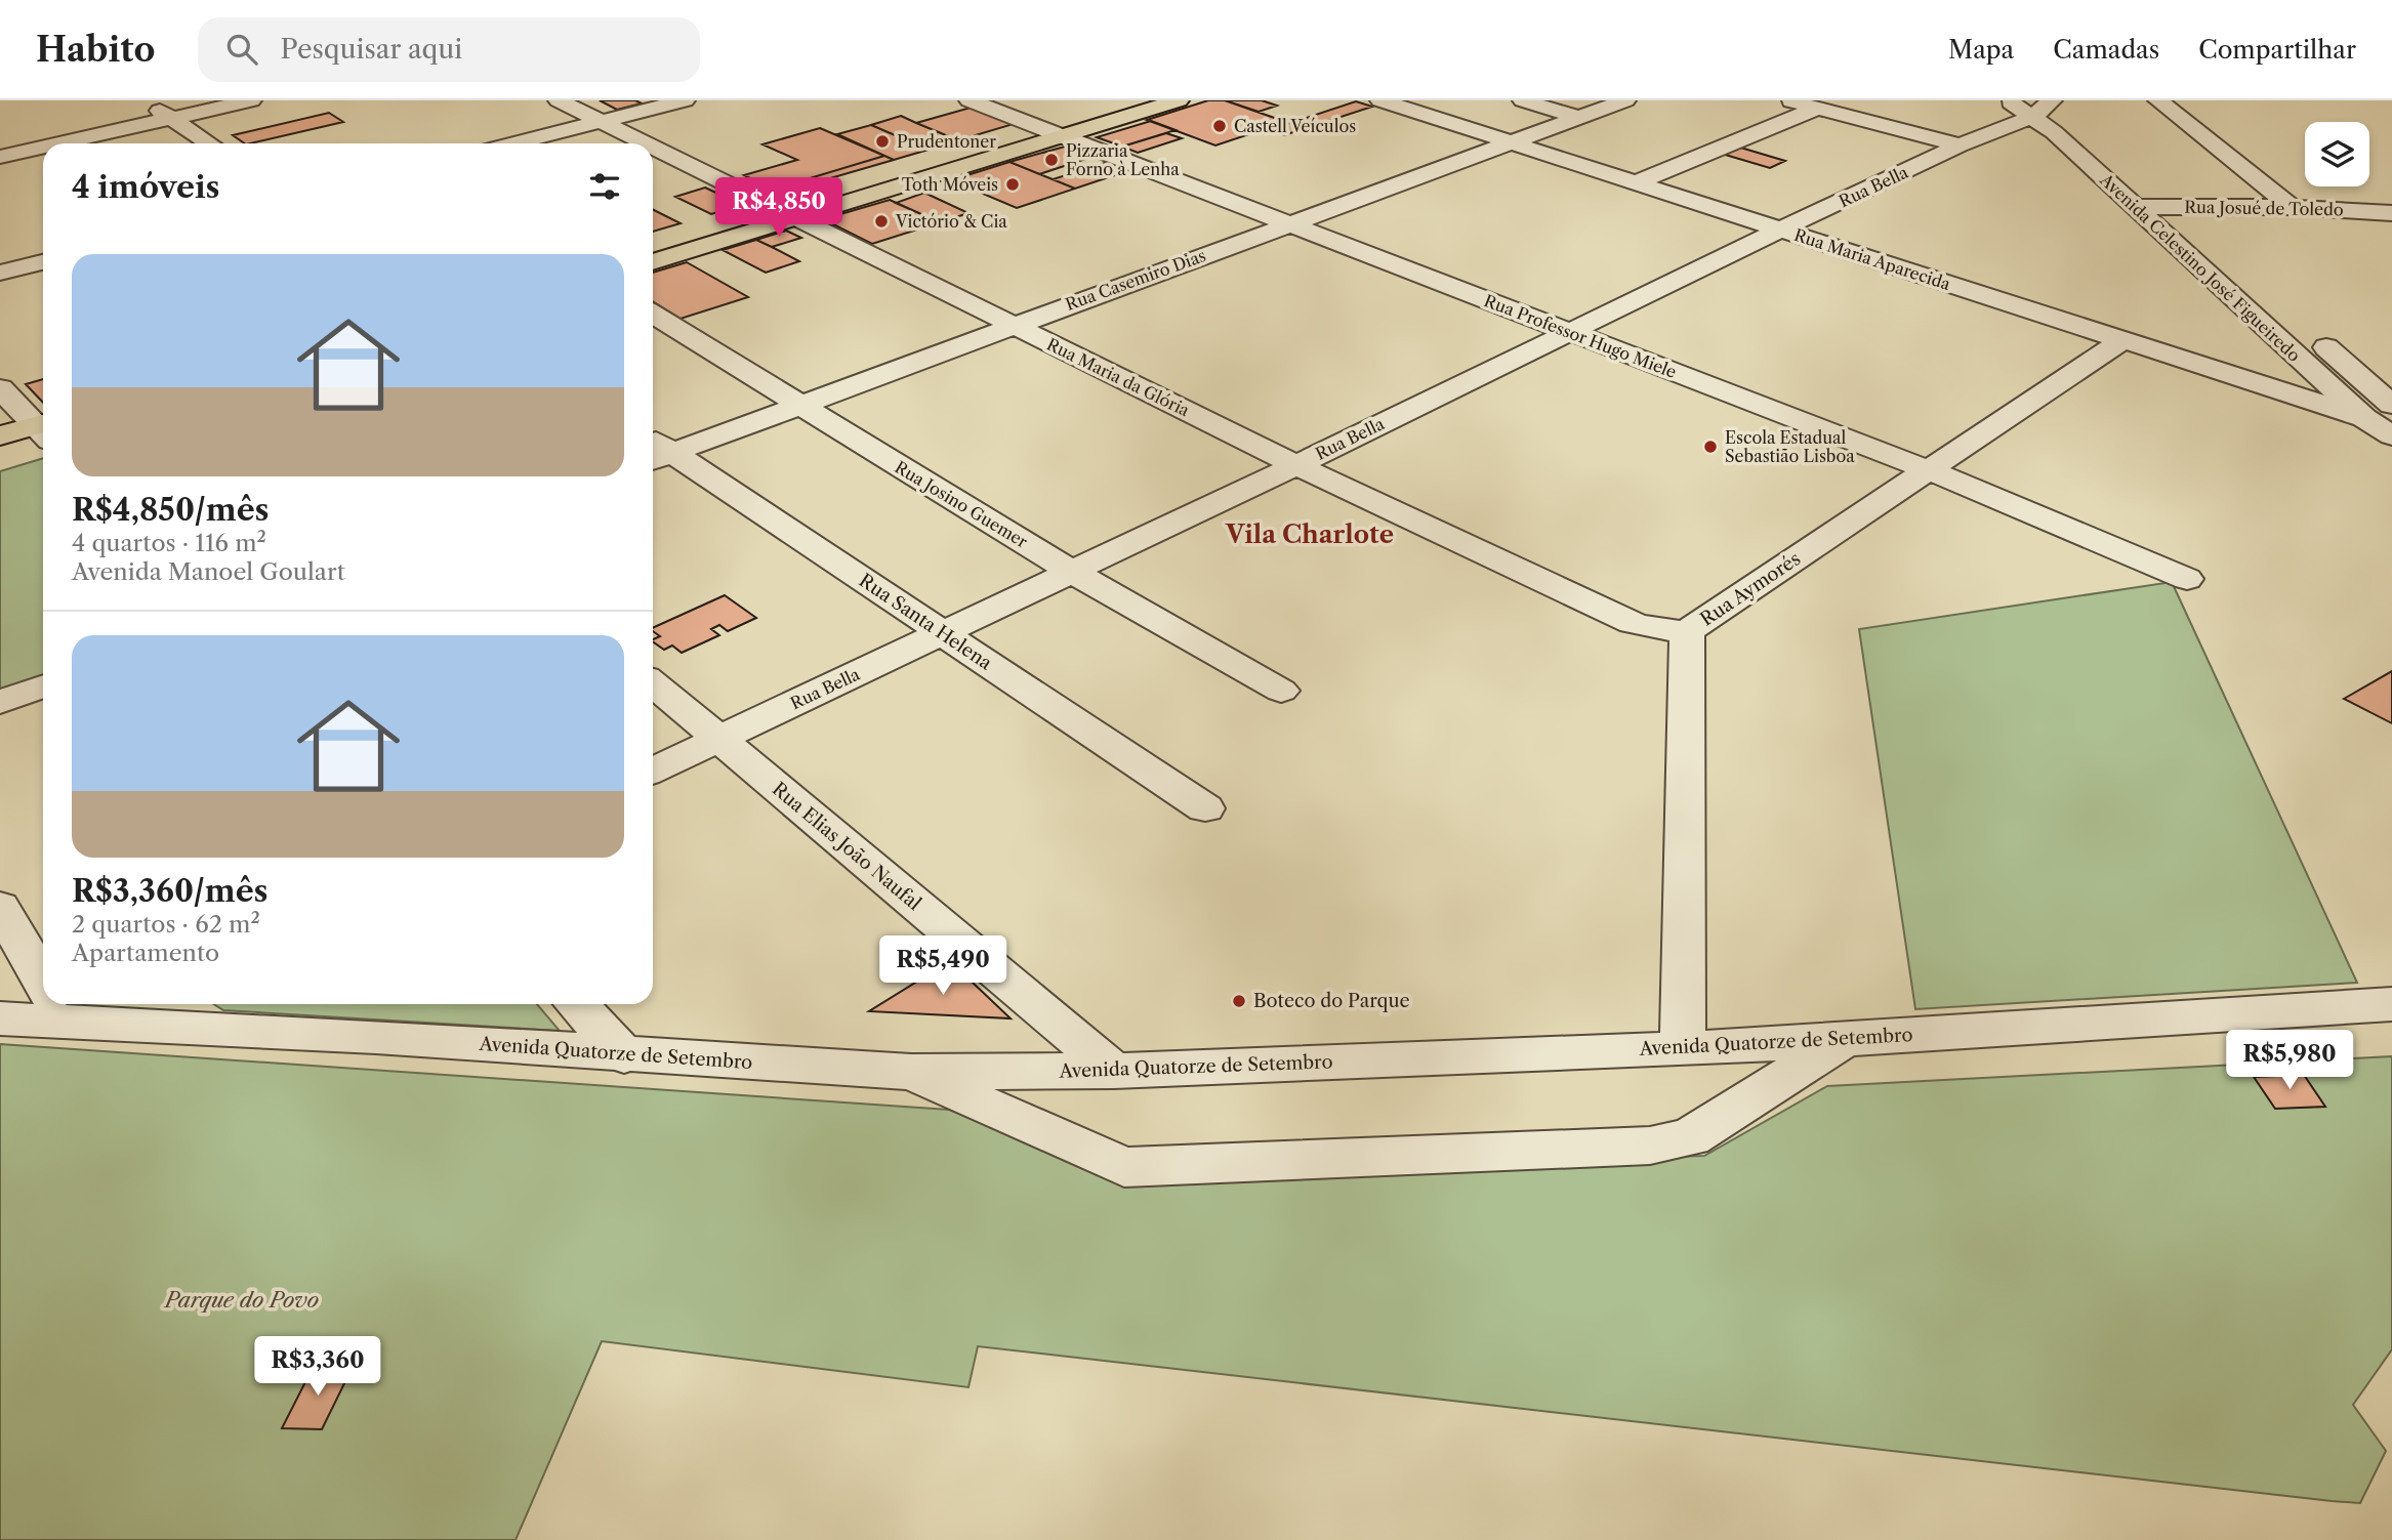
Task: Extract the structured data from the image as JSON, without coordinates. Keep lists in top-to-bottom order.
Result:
{
  "streets": {
    "street": [
      "Rua Bella",
      "Rua Josué de Toledo",
      "Rua Maria Aparecida",
      "Avenida Celestino José Figueiredo",
      "Rua Casemiro Dias",
      "Rua Professor Hugo Miele",
      "Rua Maria da Glória",
      "Rua Josino Guemer",
      "Rua Aymorés",
      "Rua Santa Helena",
      "Rua Elias João Naufal",
      "Avenida Quatorze de Setembro"
    ]
  },
  "crossings": [
    ["Rua Bella", "Rua Maria Aparecida"],
    ["Rua Bella", "Avenida Celestino José Figueiredo"],
    ["Rua Bella", "Rua Professor Hugo Miele"],
    ["Rua Bella", "Rua Maria da Glória"],
    ["Rua Bella", "Rua Josino Guemer"],
    ["Rua Bella", "Rua Santa Helena"],
    ["Rua Bella", "Rua Elias João Naufal"],
    ["Rua Josué de Toledo", "Avenida Celestino José Figueiredo"],
    ["Rua Maria Aparecida", "Avenida Celestino José Figueiredo"],
    ["Rua Maria Aparecida", "Rua Casemiro Dias"],
    ["Rua Maria Aparecida", "Rua Aymorés"],
    ["Rua Casemiro Dias", "Rua Professor Hugo Miele"],
    ["Rua Casemiro Dias", "Rua Maria da Glória"],
    ["Rua Casemiro Dias", "Rua Josino Guemer"],
    ["Rua Casemiro Dias", "Rua Santa Helena"],
    ["Rua Professor Hugo Miele", "Rua Aymorés"],
    ["Rua Maria da Glória", "Rua Aymorés"],
    ["Rua Aymorés", "Avenida Quatorze de Setembro"],
    ["Rua Elias João Naufal", "Avenida Quatorze de Setembro"]
  ],
  "districts": ["Vila Charlote"],
  "parks": ["Parque do Povo"],
  "places": [
    "Castell Veículos",
    "Prudentoner",
    "Pizzaria Forno à Lenha",
    "Toth Móveis",
    "Victório & Cia",
    "Escola Estadual Sebastião Lisboa",
    "Boteco do Parque"
  ],
  "page": {
    "header": "Habito",
    "search": "Pesquisar aqui",
    "nav": ["Mapa", "Camadas", "Compartilhar"],
    "heading": "4 imóveis",
    "price": [
      "R$4,850",
      "R$5,490",
      "R$5,980",
      "R$3,360"
    ],
    "list": [
      {
        "name": "R$4,850/mês",
        "note": "4 quartos · 116 m² · Avenida Manoel Goulart"
      },
      {
        "name": "R$3,360/mês",
        "note": "2 quartos · 62 m² · Apartamento"
      }
    ]
  }
}
